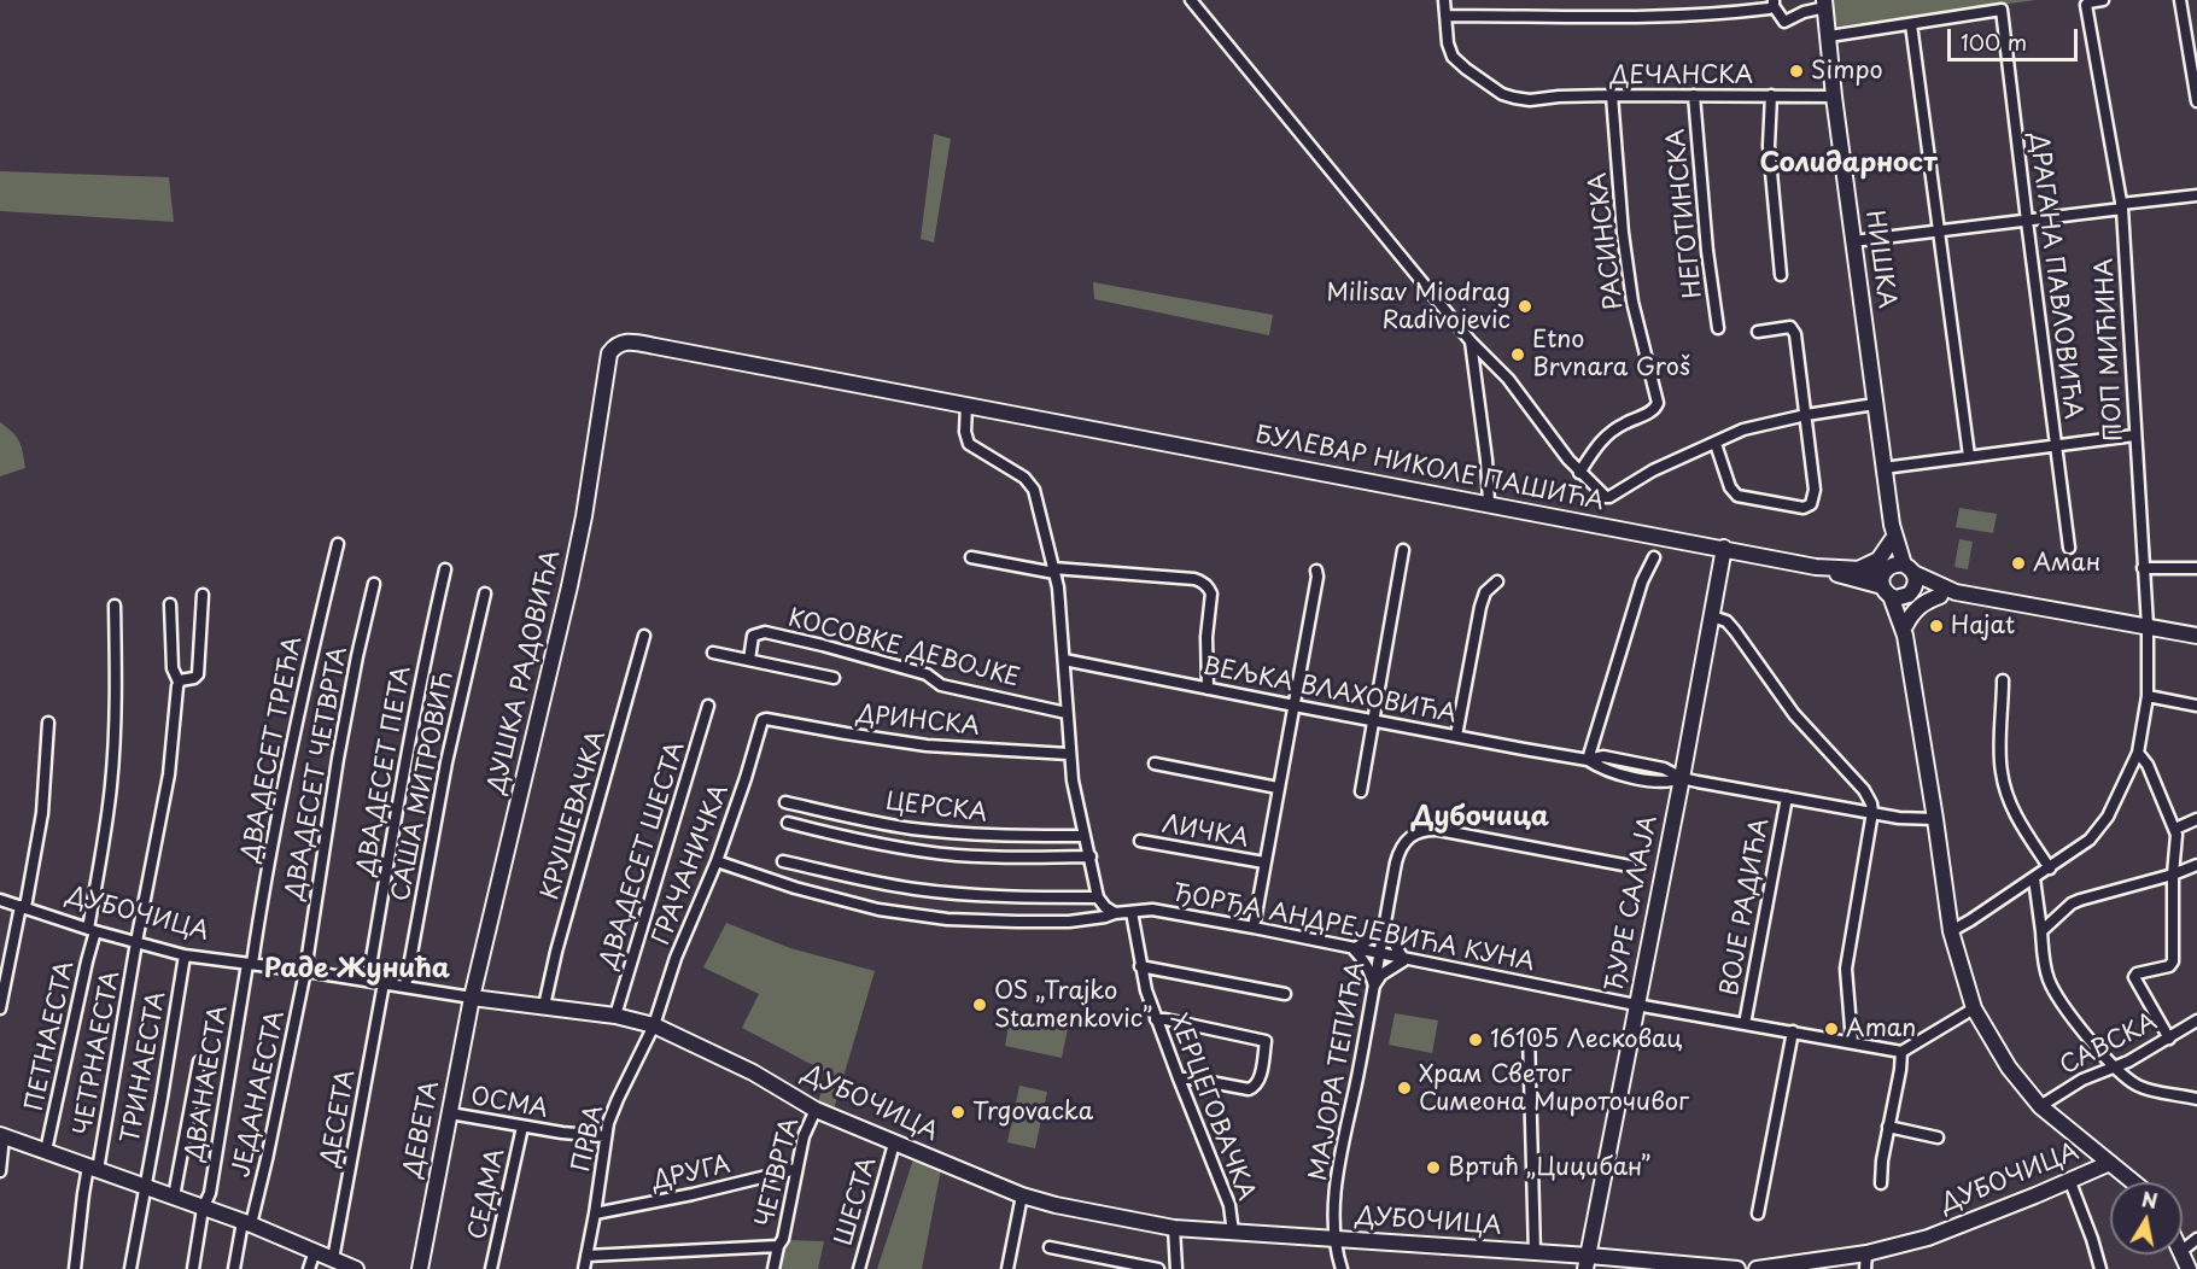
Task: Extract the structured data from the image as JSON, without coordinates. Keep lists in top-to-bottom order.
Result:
{
  "streets": {
    "street": [
      "ДЕЧАНСКА",
      "НЕГОТИНСКА",
      "РАСИНСКА",
      "НИШКА",
      "ДРАГАНА ПАВЛОВИЋА",
      "ПОП МИЋИНА",
      "БУЛЕВАР НИКОЛЕ ПАШИЋА",
      "КОСОВКЕ ДЕВОЈКЕ",
      "ДУШКА РАДОВИЋА",
      "ВЕЉКА ВЛАХОВИЋА",
      "ДРИНСКА",
      "ДВАДЕСЕТ ТРЕЋА",
      "ДВАДЕСЕТ ПЕТА",
      "ДВАДЕСЕТ ЧЕТВРТА",
      "САША МИТРОВИЋ",
      "ЦЕРСКА",
      "КРУШЕВАЧКА",
      "ЛИЧКА",
      "ДВАДЕСЕТ ШЕСТА",
      "ГРАЧАНИЧКА",
      "ЂУРЕ САЛАЈА",
      "ВОЈЕ РАДИЋА",
      "ДУБОЧИЦА",
      "ЂОРЂА АНДРЕЈЕВИЋА КУНА",
      "ПЕТНАЕСТА",
      "САВСКА",
      "ЧЕТРНАЕСТА",
      "ТРИНАЕСТА",
      "МАЈОРА ТЕПИЋА",
      "ДВАНАЕСТА",
      "ЈЕДАНАЕСТА",
      "ОСМА",
      "ХЕРЦЕГОВАЧКА",
      "ДЕСЕТА",
      "ДЕВЕТА",
      "ПРВА",
      "ЧЕТВРТА",
      "ДРУГА",
      "СЕДМА",
      "ШЕСТА"
    ]
  },
  "crossings": [
    ["ДЕЧАНСКА", "НЕГОТИНСКА"],
    ["ДЕЧАНСКА", "РАСИНСКА"],
    ["ДЕЧАНСКА", "НИШКА"],
    ["НИШКА", "БУЛЕВАР НИКОЛЕ ПАШИЋА"],
    ["ПОП МИЋИНА", "БУЛЕВАР НИКОЛЕ ПАШИЋА"],
    ["БУЛЕВАР НИКОЛЕ ПАШИЋА", "ДУШКА РАДОВИЋА"],
    ["БУЛЕВАР НИКОЛЕ ПАШИЋА", "ЂУРЕ САЛАЈА"],
    ["ДУШКА РАДОВИЋА", "ДУБОЧИЦА"],
    ["ДУШКА РАДОВИЋА", "ДЕВЕТА"],
    ["ВЕЉКА ВЛАХОВИЋА", "ЂУРЕ САЛАЈА"],
    ["ВЕЉКА ВЛАХОВИЋА", "ВОЈЕ РАДИЋА"],
    ["ДРИНСКА", "ГРАЧАНИЧКА"],
    ["ДВАДЕСЕТ ТРЕЋА", "ДУБОЧИЦА"],
    ["ДВАДЕСЕТ ТРЕЋА", "ДВАНАЕСТА"],
    ["ДВАДЕСЕТ ПЕТА", "ДУБОЧИЦА"],
    ["ДВАДЕСЕТ ЧЕТВРТА", "ДУБОЧИЦА"],
    ["ДВАДЕСЕТ ЧЕТВРТА", "ЈЕДАНАЕСТА"],
    ["САША МИТРОВИЋ", "ДУБОЧИЦА"],
    ["КРУШЕВАЧКА", "ДУБОЧИЦА"],
    ["ДВАДЕСЕТ ШЕСТА", "ДУБОЧИЦА"],
    ["ГРАЧАНИЧКА", "ДУБОЧИЦА"],
    ["ГРАЧАНИЧКА", "ЂОРЂА АНДРЕЈЕВИЋА КУНА"],
    ["ГРАЧАНИЧКА", "ПРВА"],
    ["ЂУРЕ САЛАЈА", "ДУБОЧИЦА"],
    ["ЂУРЕ САЛАЈА", "ЂОРЂА АНДРЕЈЕВИЋА КУНА"],
    ["ВОЈЕ РАДИЋА", "ЂОРЂА АНДРЕЈЕВИЋА КУНА"],
    ["ДУБОЧИЦА", "ПЕТНАЕСТА"],
    ["ДУБОЧИЦА", "ЧЕТРНАЕСТА"],
    ["ДУБОЧИЦА", "ТРИНАЕСТА"],
    ["ДУБОЧИЦА", "МАЈОРА ТЕПИЋА"],
    ["ДУБОЧИЦА", "ДВАНАЕСТА"],
    ["ДУБОЧИЦА", "ЈЕДАНАЕСТА"],
    ["ДУБОЧИЦА", "ХЕРЦЕГОВАЧКА"],
    ["ДУБОЧИЦА", "ДЕСЕТА"],
    ["ДУБОЧИЦА", "ДЕВЕТА"],
    ["ДУБОЧИЦА", "ПРВА"],
    ["ДУБОЧИЦА", "ЧЕТВРТА"],
    ["ДУБОЧИЦА", "ШЕСТА"],
    ["ЂОРЂА АНДРЕЈЕВИЋА КУНА", "МАЈОРА ТЕПИЋА"],
    ["ЂОРЂА АНДРЕЈЕВИЋА КУНА", "ХЕРЦЕГОВАЧКА"],
    ["ОСМА", "ДЕВЕТА"],
    ["ОСМА", "ПРВА"],
    ["ОСМА", "СЕДМА"],
    ["ПРВА", "ДРУГА"],
    ["ЧЕТВРТА", "ДРУГА"]
  ],
  "districts": ["Солидарност", "Дубочица", "Раде Жунића"],
  "places": [
    "Simpo",
    "Milisav Miodrag Radivojevic",
    "Etno Brvnara Groš",
    "Аман",
    "Hajat",
    "OS „Trajko Stamenkovic”",
    "Aman",
    "16105 Лесковац",
    "Храм Светог Симеона Мироточивог",
    "Trgovacka",
    "Вртић „Цицибан”"
  ],
  "scale_bar": "100 m",
  "north": "top"
}
